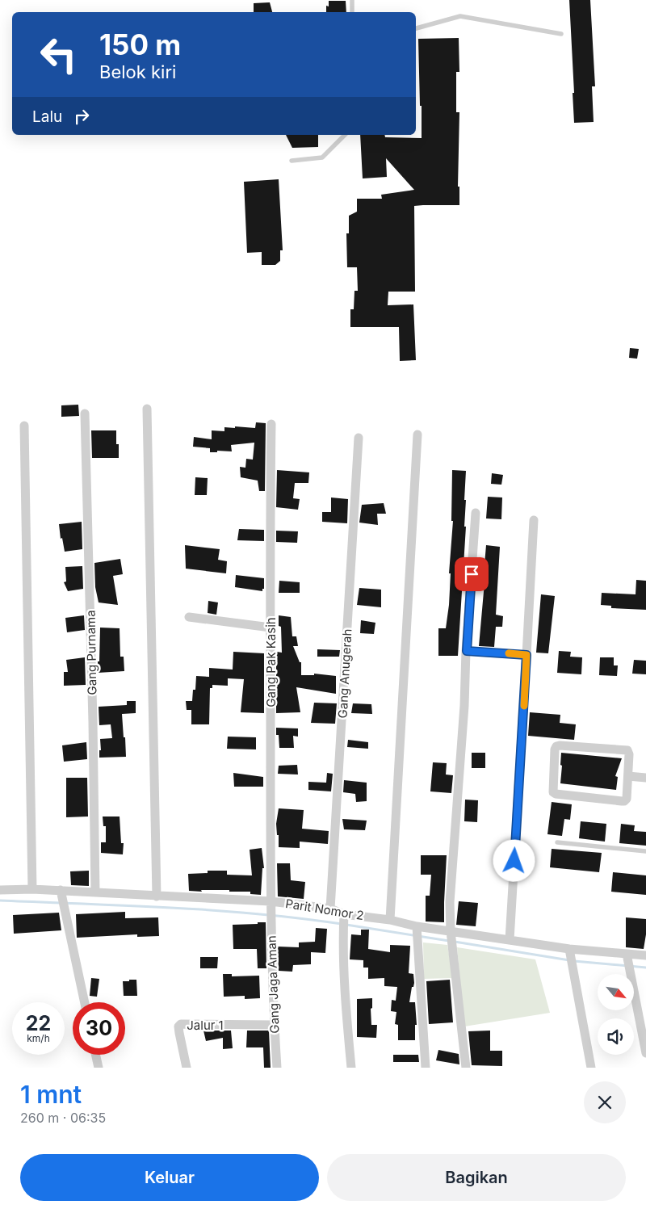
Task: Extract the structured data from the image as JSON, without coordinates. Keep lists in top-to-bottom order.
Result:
{
  "streets": {
    "street": [
      "Gang Purnama",
      "Gang Pak Kasih",
      "Gang Anugerah",
      "Parit Nomor 2",
      "Gang Jaga Aman",
      "Jalur 1"
    ]
  },
  "crossings": [
    ["Gang Purnama", "Parit Nomor 2"],
    ["Gang Pak Kasih", "Parit Nomor 2"],
    ["Gang Pak Kasih", "Gang Jaga Aman"],
    ["Gang Anugerah", "Parit Nomor 2"],
    ["Parit Nomor 2", "Gang Jaga Aman"],
    ["Gang Jaga Aman", "Jalur 1"]
  ],
  "north": "bottom right",
  "page": {
    "turn": ["150 m", "Belok kiri"],
    "then": "Lalu",
    "speed": "22 km/h",
    "limit": "30",
    "heading": ["1 mnt", "260 m · 06:35"],
    "buttons": ["Keluar", "Bagikan"]
  }
}
